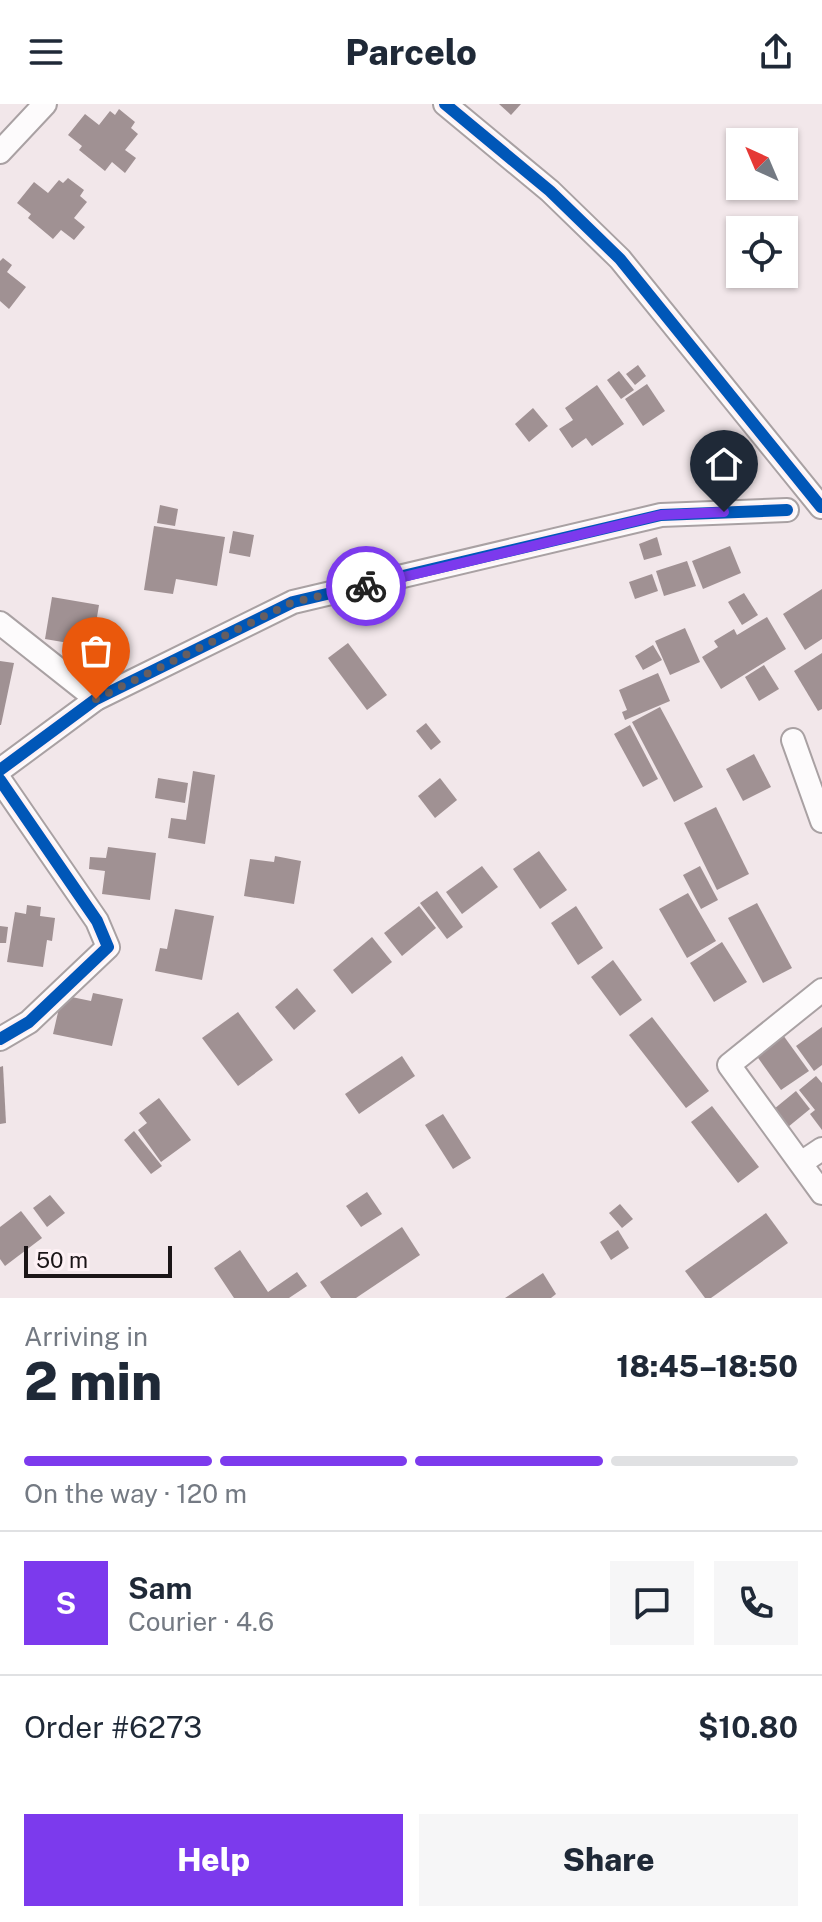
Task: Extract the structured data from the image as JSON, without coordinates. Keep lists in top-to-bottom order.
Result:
{
  "scale_bar": "50 m",
  "north": "top left",
  "page": {
    "header": "Parcelo",
    "scale": "50 m",
    "heading": ["2 min", "Arriving in", "18:45–18:50"],
    "panel": [
      "Sam",
      "Courier · 4.6",
      "Order #6273",
      "$10.80"
    ],
    "bar": "On the way · 120 m",
    "round": "S",
    "buttons": ["Help", "Share"]
  }
}
